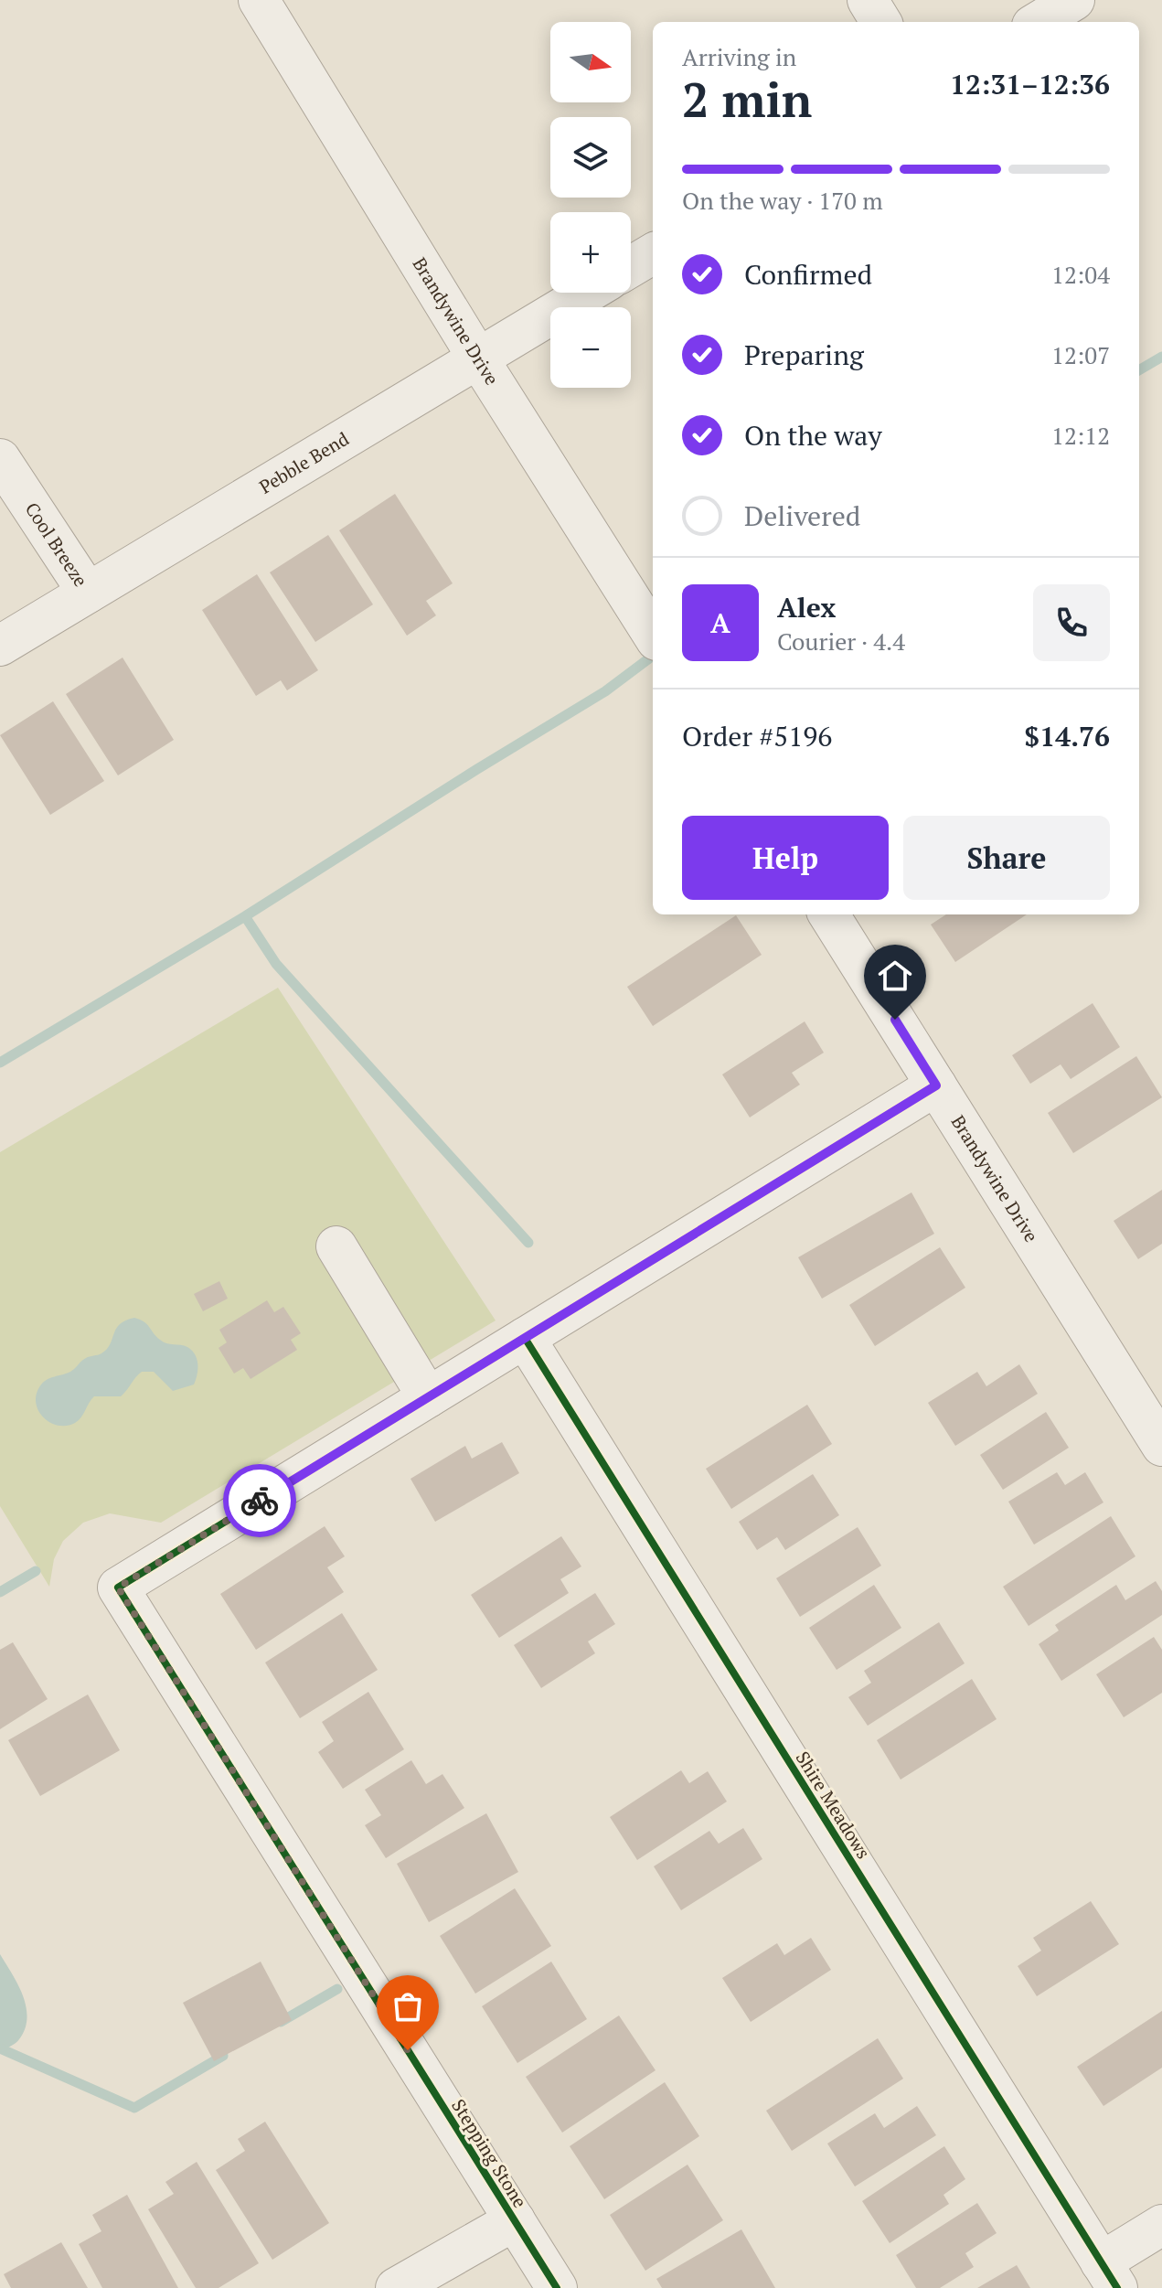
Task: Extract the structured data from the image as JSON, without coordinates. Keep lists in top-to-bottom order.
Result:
{
  "streets": {
    "street": [
      "Brandywine Drive",
      "Pebble Bend",
      "Cool Breeze",
      "Shire Meadows",
      "Stepping Stone"
    ]
  },
  "crossings": [
    ["Brandywine Drive", "Pebble Bend"],
    ["Pebble Bend", "Cool Breeze"]
  ],
  "north": "right",
  "page": {
    "map_buttons": ["+", "−"],
    "heading": ["2 min", "Arriving in", "12:31–12:36"],
    "panel": [
      "Alex",
      "Courier · 4.4",
      "Order #5196",
      "$14.76"
    ],
    "bar": "On the way · 170 m",
    "list": [
      ["Confirmed", "12:04"],
      ["Preparing", "12:07"],
      ["On the way", "12:12"],
      "Delivered"
    ],
    "round": "A",
    "buttons": ["Help", "Share"]
  }
}
